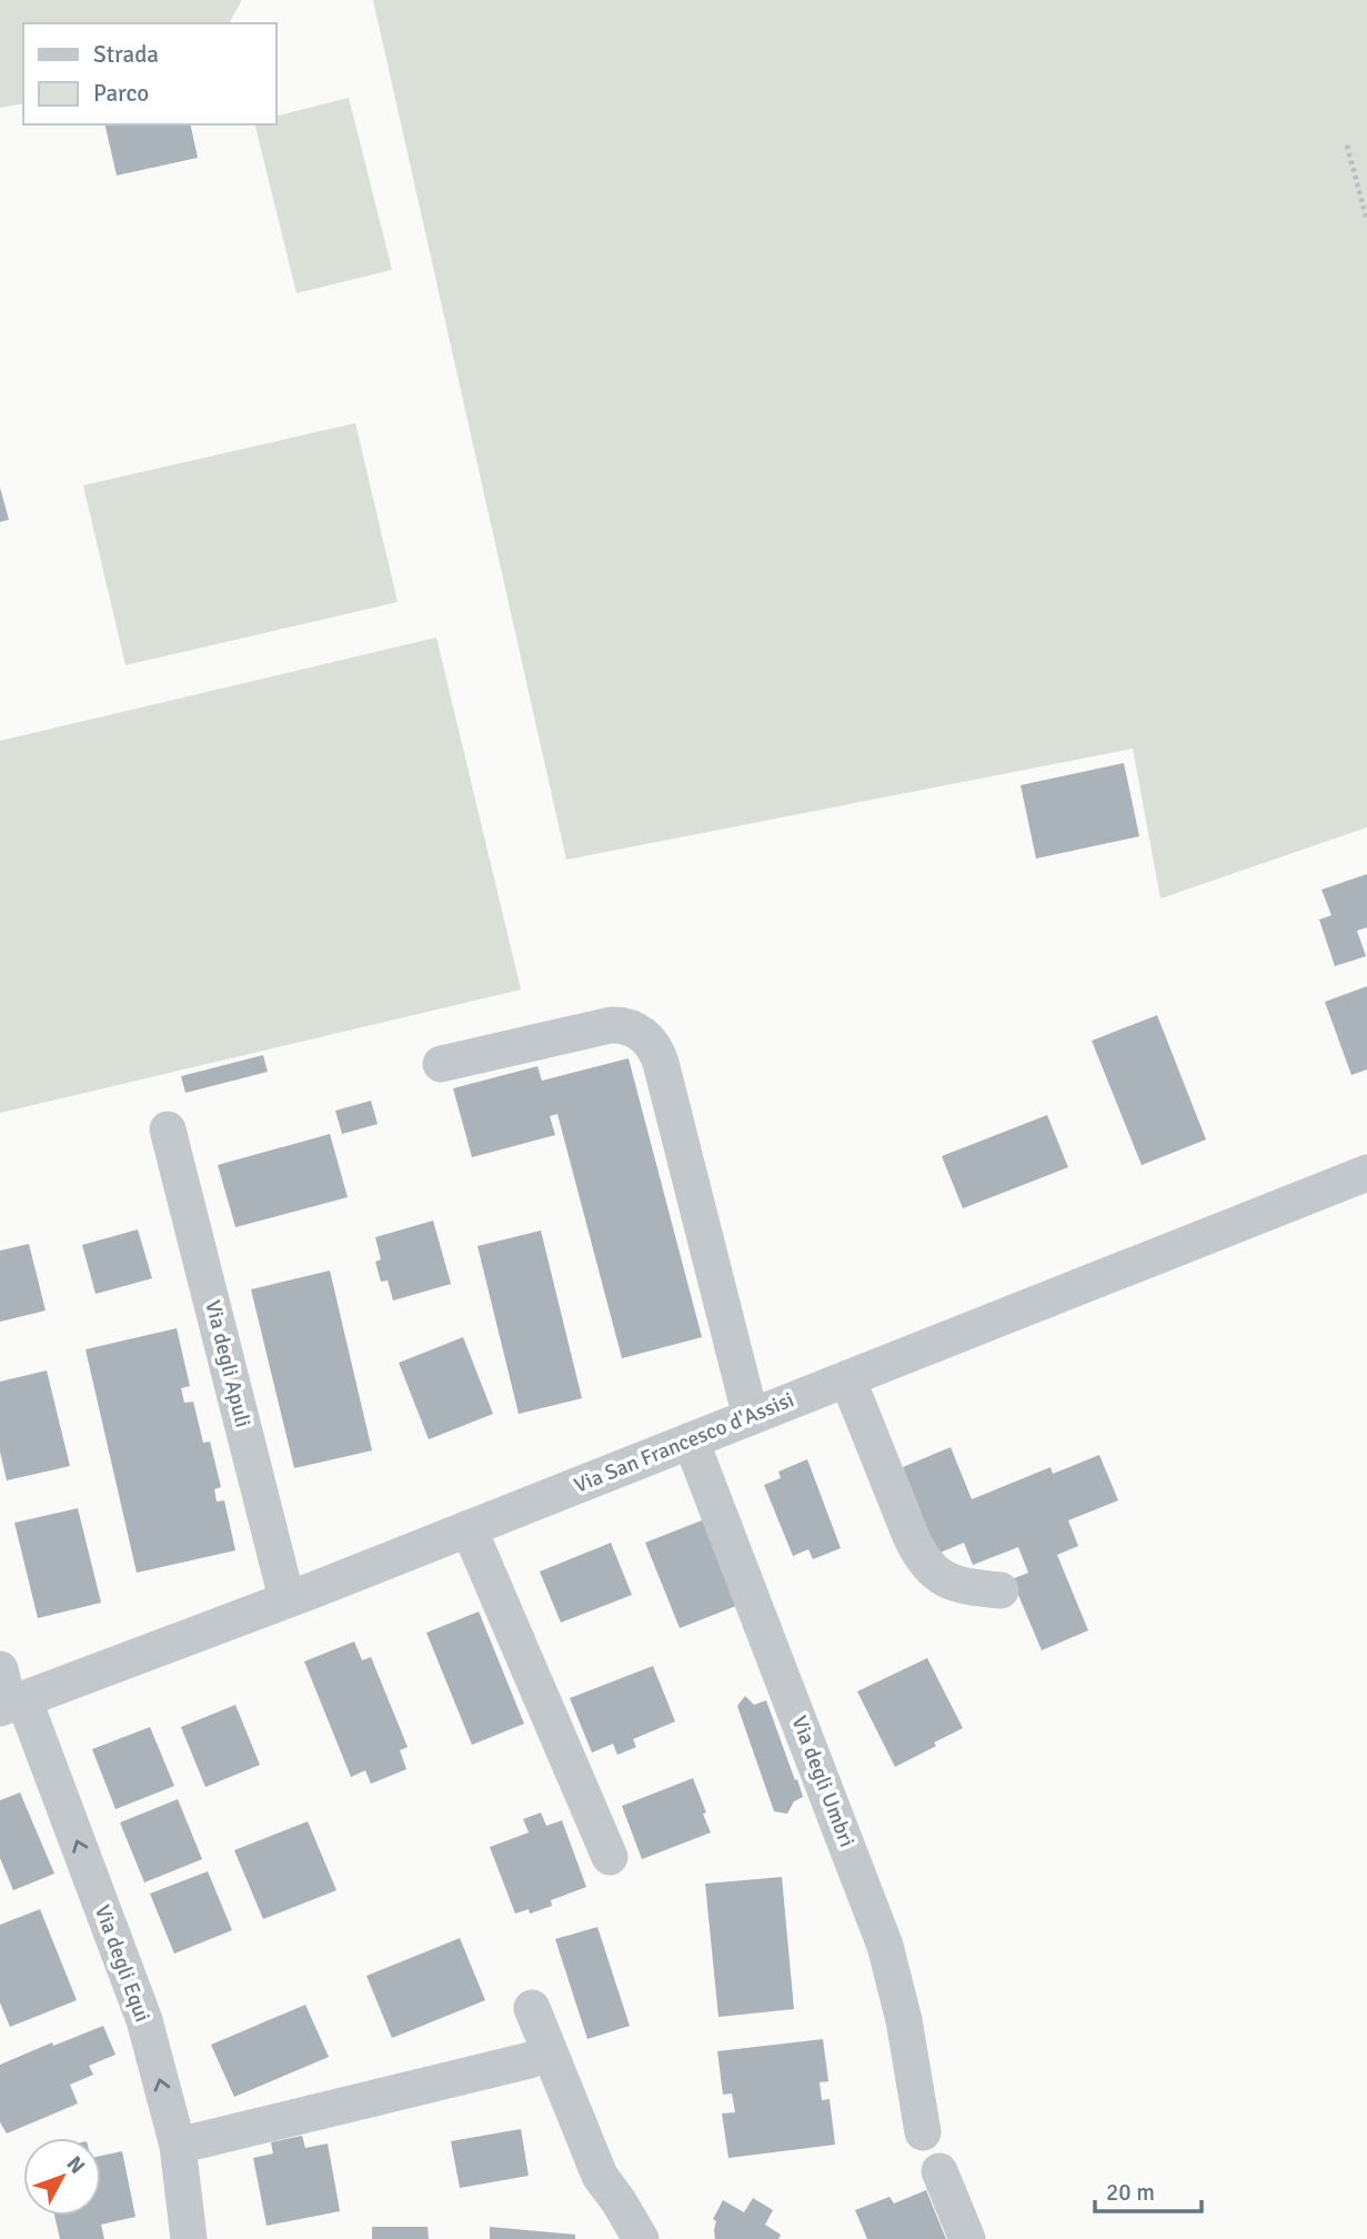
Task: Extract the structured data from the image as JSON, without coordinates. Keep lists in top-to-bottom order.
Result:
{
  "streets": {
    "street": [
      "Via degli Apuli",
      "Via San Francesco d'Assisi",
      "Via degli Umbri",
      "Via degli Equi"
    ]
  },
  "crossings": [
    ["Via degli Apuli", "Via San Francesco d'Assisi"],
    ["Via San Francesco d'Assisi", "Via degli Umbri"],
    ["Via San Francesco d'Assisi", "Via degli Equi"]
  ],
  "one_way": ["Via degli Equi"],
  "legend": ["Strada", "Parco"],
  "scale_bar": "20 m",
  "north": "top right"
}
